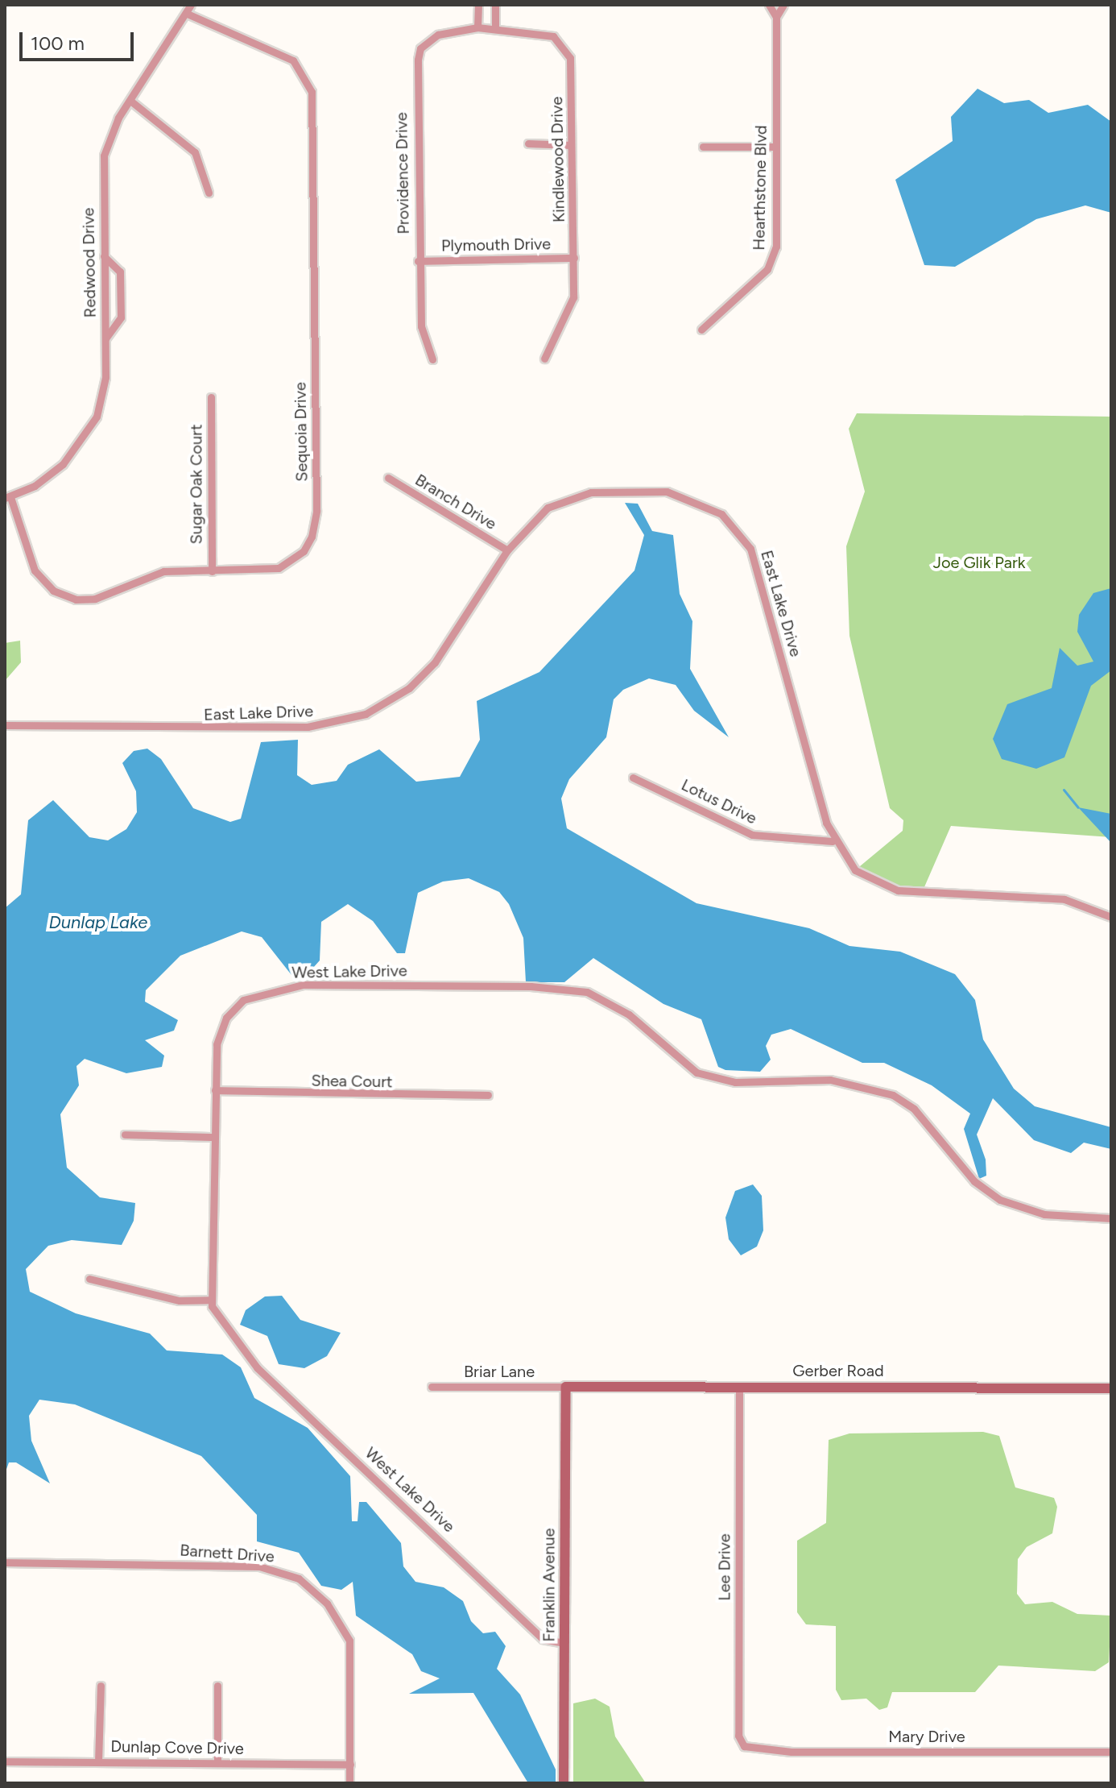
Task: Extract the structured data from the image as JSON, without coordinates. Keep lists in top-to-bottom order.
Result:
{
  "streets": {
    "street": [
      "Kindlewood Drive",
      "Providence Drive",
      "Hearthstone Blvd",
      "Plymouth Drive",
      "Redwood Drive",
      "Sequoia Drive",
      "Sugar Oak Court",
      "Branch Drive",
      "East Lake Drive",
      "Lotus Drive",
      "West Lake Drive",
      "Shea Court",
      "Gerber Road",
      "Briar Lane",
      "Barnett Drive",
      "Lee Drive",
      "Franklin Avenue",
      "Mary Drive",
      "Dunlap Cove Drive"
    ]
  },
  "crossings": [
    ["Kindlewood Drive", "Providence Drive"],
    ["Kindlewood Drive", "Plymouth Drive"],
    ["Providence Drive", "Plymouth Drive"],
    ["Redwood Drive", "Sequoia Drive"],
    ["Sequoia Drive", "Sugar Oak Court"],
    ["Branch Drive", "East Lake Drive"],
    ["East Lake Drive", "Lotus Drive"],
    ["West Lake Drive", "Shea Court"],
    ["West Lake Drive", "Franklin Avenue"],
    ["Gerber Road", "Briar Lane"],
    ["Gerber Road", "Lee Drive"],
    ["Gerber Road", "Franklin Avenue"],
    ["Briar Lane", "Franklin Avenue"],
    ["Barnett Drive", "Dunlap Cove Drive"],
    ["Lee Drive", "Mary Drive"]
  ],
  "water": ["Dunlap Lake"],
  "parks": ["Joe Glik Park"],
  "scale_bar": "100 m"
}
